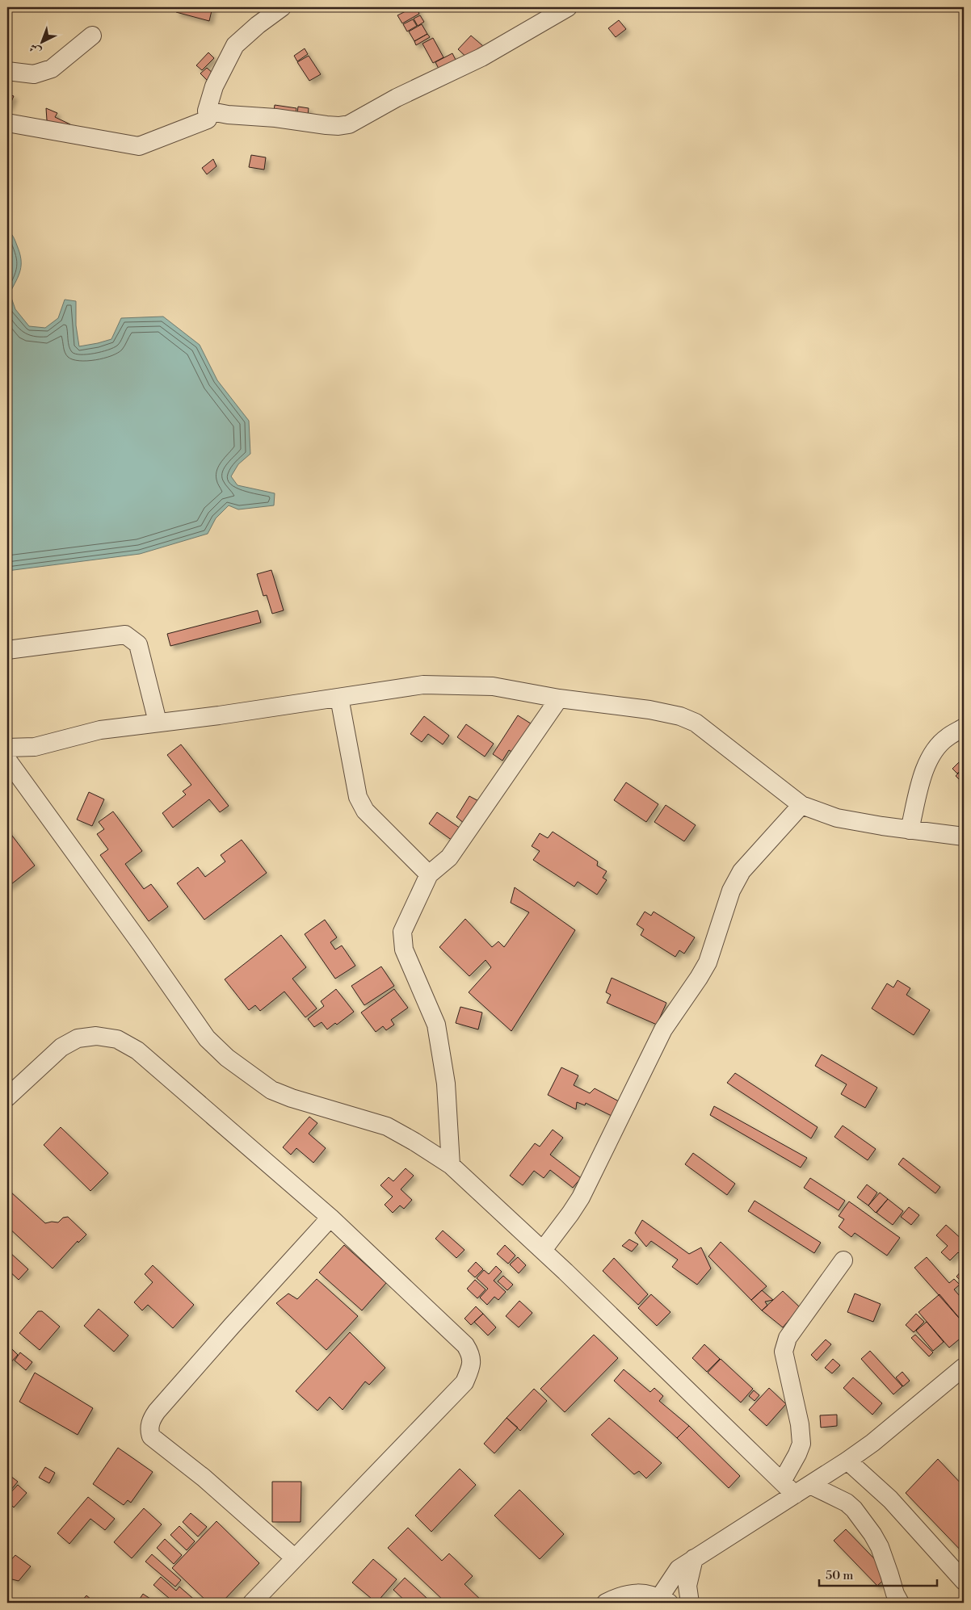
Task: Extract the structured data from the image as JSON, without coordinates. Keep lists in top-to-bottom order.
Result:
{
  "scale_bar": "50 m",
  "north": "bottom left"
}
